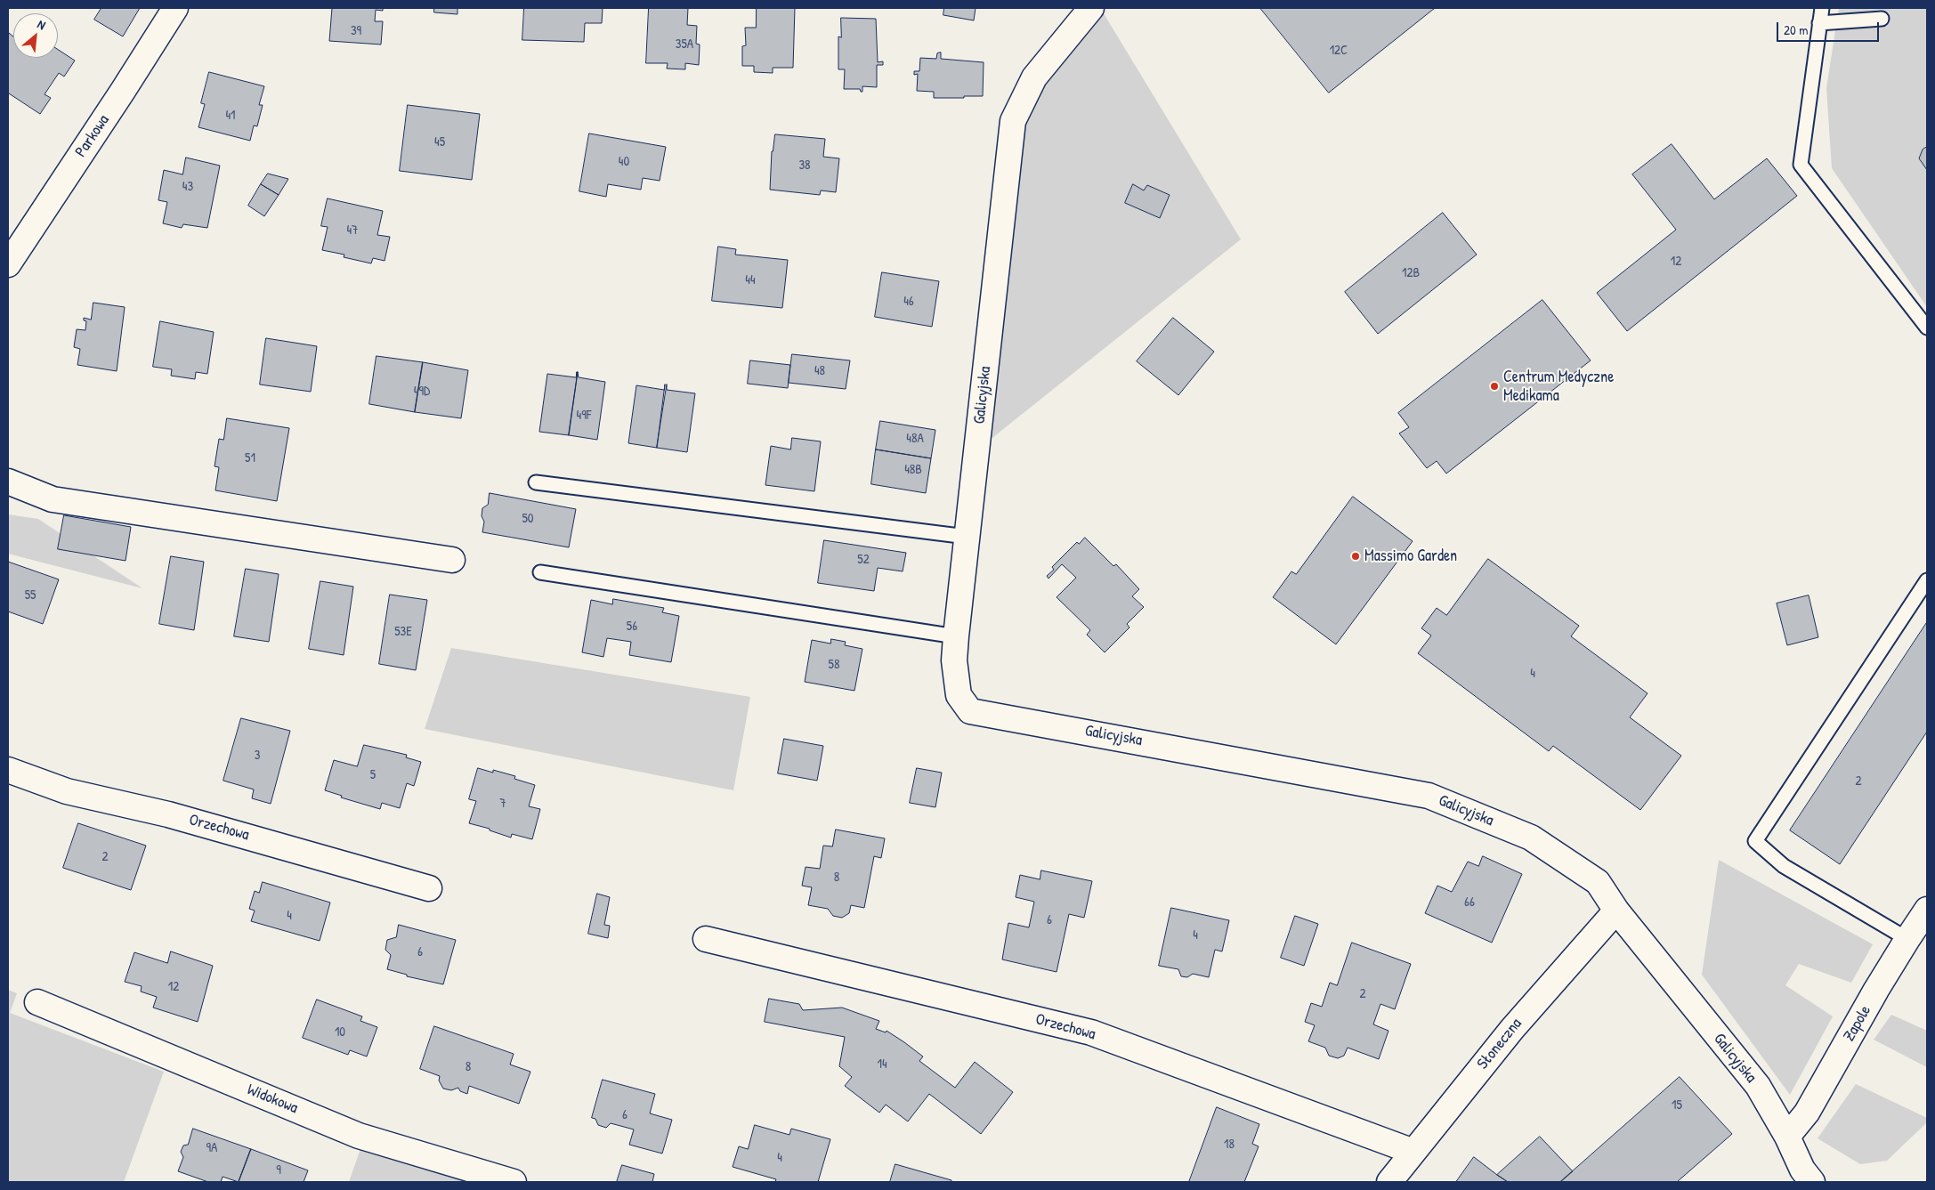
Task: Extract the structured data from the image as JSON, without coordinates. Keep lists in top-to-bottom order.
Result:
{
  "streets": {
    "street": [
      "Parkowa",
      "Galicyjska",
      "Orzechowa",
      "Zapole",
      "Słoneczna",
      "Widokowa"
    ]
  },
  "crossings": [
    ["Galicyjska", "Zapole"],
    ["Galicyjska", "Słoneczna"],
    ["Orzechowa", "Słoneczna"]
  ],
  "places": ["Centrum Medyczne Medikama", "Massimo Garden"],
  "house_numbers": [
    "39",
    "35A",
    "12C",
    "41",
    "45",
    "40",
    "38",
    "43",
    "47",
    "12",
    "12B",
    "44",
    "46",
    "48",
    "49D",
    "49F",
    "48A",
    "51",
    "48B",
    "50",
    "52",
    "55",
    "56",
    "53E",
    "58",
    "4",
    "3",
    "5",
    "2",
    "7",
    "2",
    "8",
    "66",
    "4",
    "6",
    "4",
    "6",
    "12",
    "2",
    "10",
    "14",
    "8",
    "15",
    "6",
    "18",
    "9A",
    "4",
    "9"
  ],
  "scale_bar": "20 m",
  "north": "top right"
}
